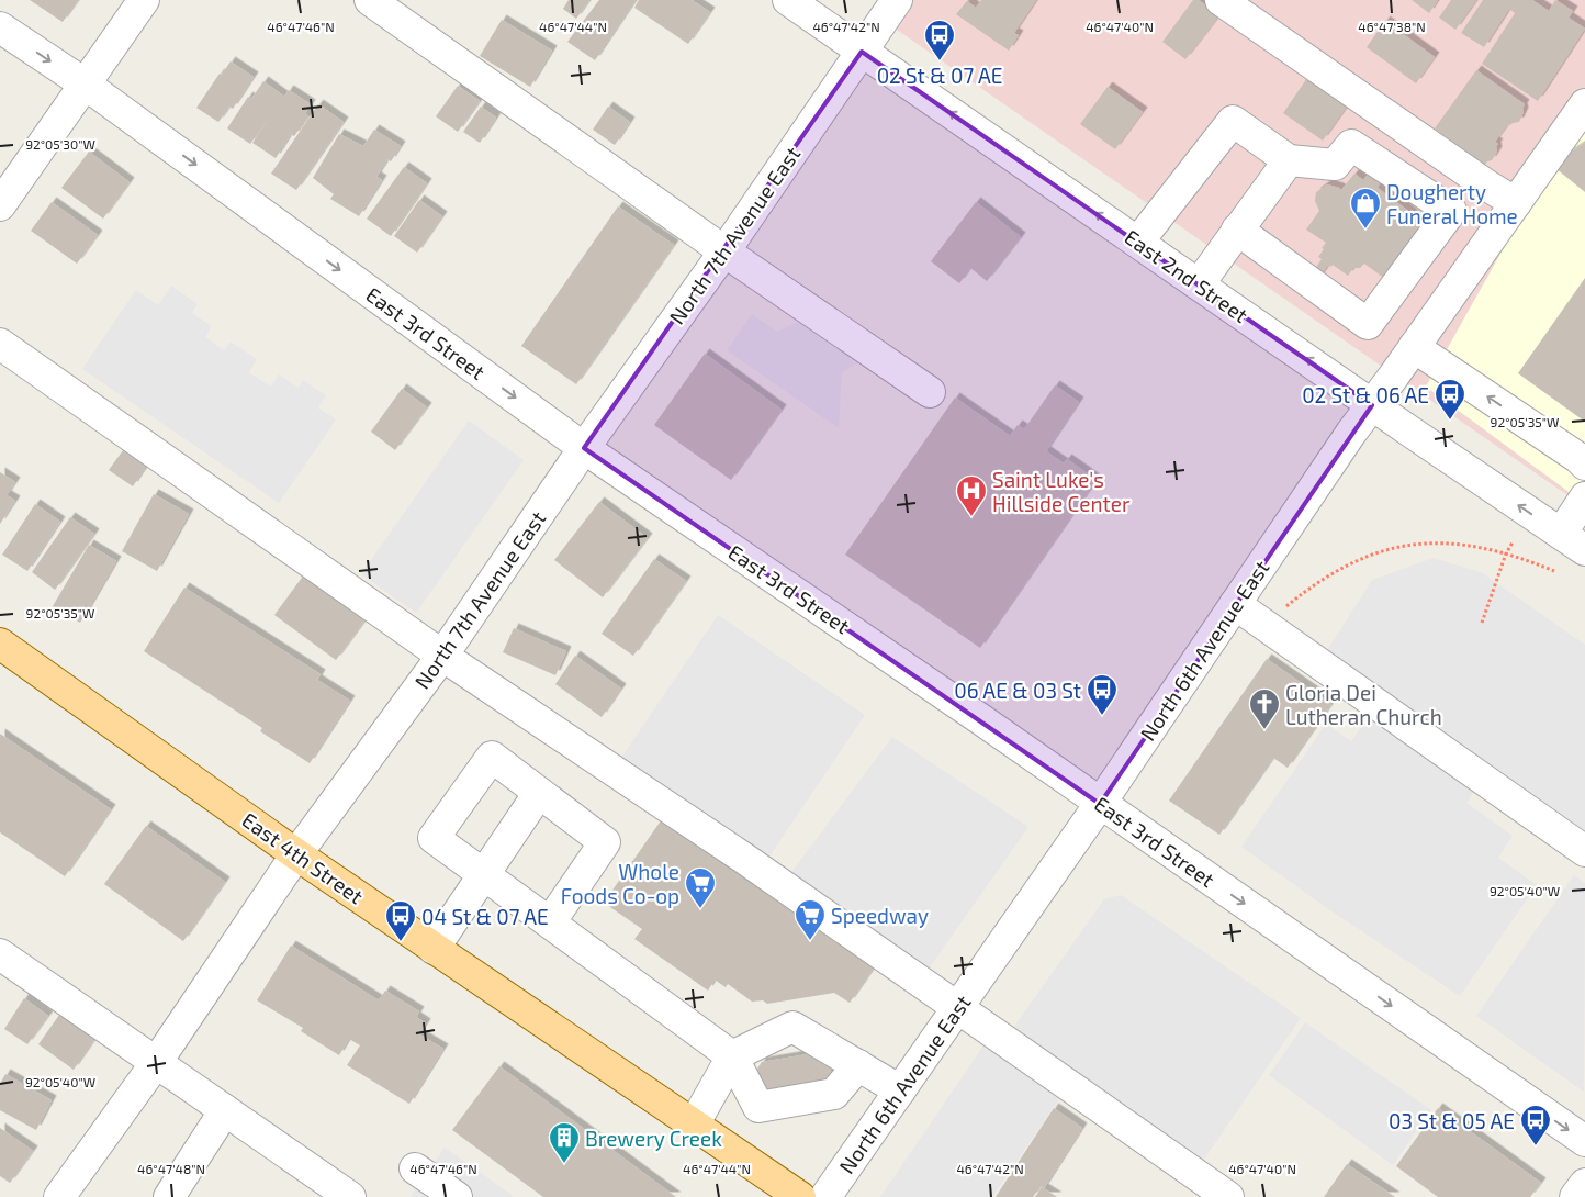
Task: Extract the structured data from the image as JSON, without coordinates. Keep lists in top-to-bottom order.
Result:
{
  "streets": {
    "main road": ["East 4th Street"],
    "street": [
      "North 7th Avenue East",
      "East 2nd Street",
      "East 3rd Street",
      "North 6th Avenue East"
    ]
  },
  "crossings": [
    ["North 7th Avenue East", "East 2nd Street"],
    ["North 7th Avenue East", "East 3rd Street"],
    ["North 7th Avenue East", "East 4th Street"],
    ["East 2nd Street", "North 6th Avenue East"],
    ["East 3rd Street", "North 6th Avenue East"]
  ],
  "places": {
    "bus stop": [
      "02 St & 07 AE",
      "02 St & 06 AE",
      "06 AE & 03 St",
      "04 St & 07 AE",
      "03 St & 05 AE"
    ],
    "shop": ["Dougherty Funeral Home"],
    "hospital": ["Saint Luke's Hillside Center"],
    "church": ["Gloria Dei Lutheran Church"],
    "supermarket": ["Whole Foods Co-op", "Speedway"],
    "building": ["Brewery Creek"]
  },
  "coordinates": [
    "46°47'46\"N",
    "46°47'44\"N",
    "46°47'42\"N",
    "46°47'40\"N",
    "46°47'38\"N",
    "92°05'30\"W",
    "92°05'35\"W",
    "92°05'40\"W",
    "46°47'48\"N"
  ]
}
